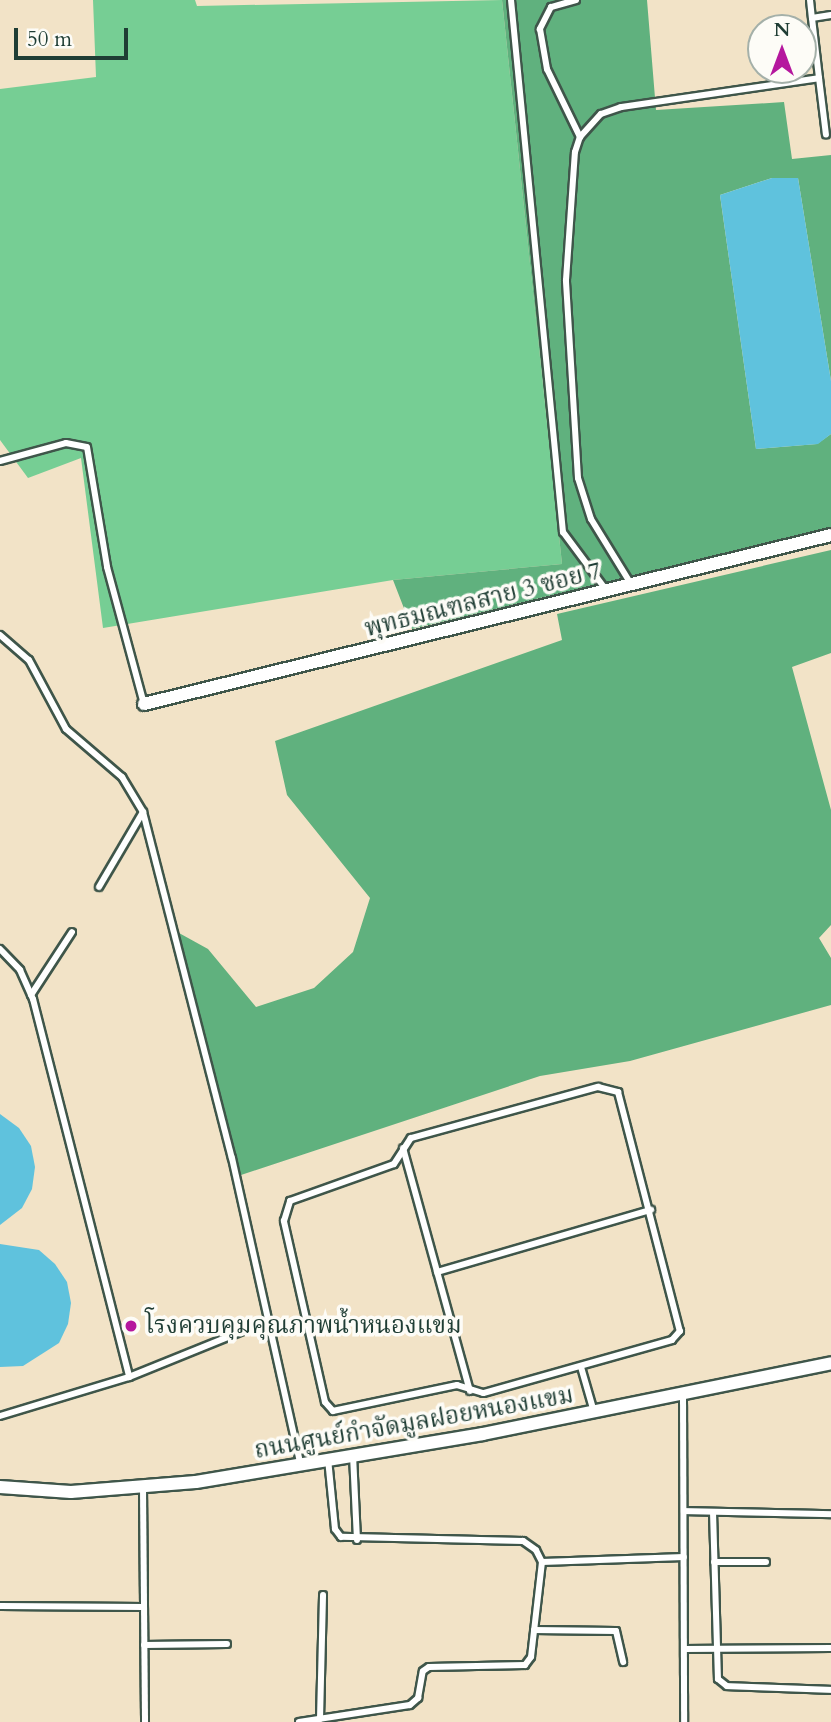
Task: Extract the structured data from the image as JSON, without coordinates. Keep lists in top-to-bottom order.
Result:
{
  "streets": {
    "street": ["พุทธมณฑลสาย 3 ซอย 7", "ถนนศูนย์กำจัดมูลฝอยหนองแขม"]
  },
  "places": ["โรงควบคุมคุณภาพน้ำหนองแขม"],
  "scale_bar": "50 m",
  "north": "top"
}
